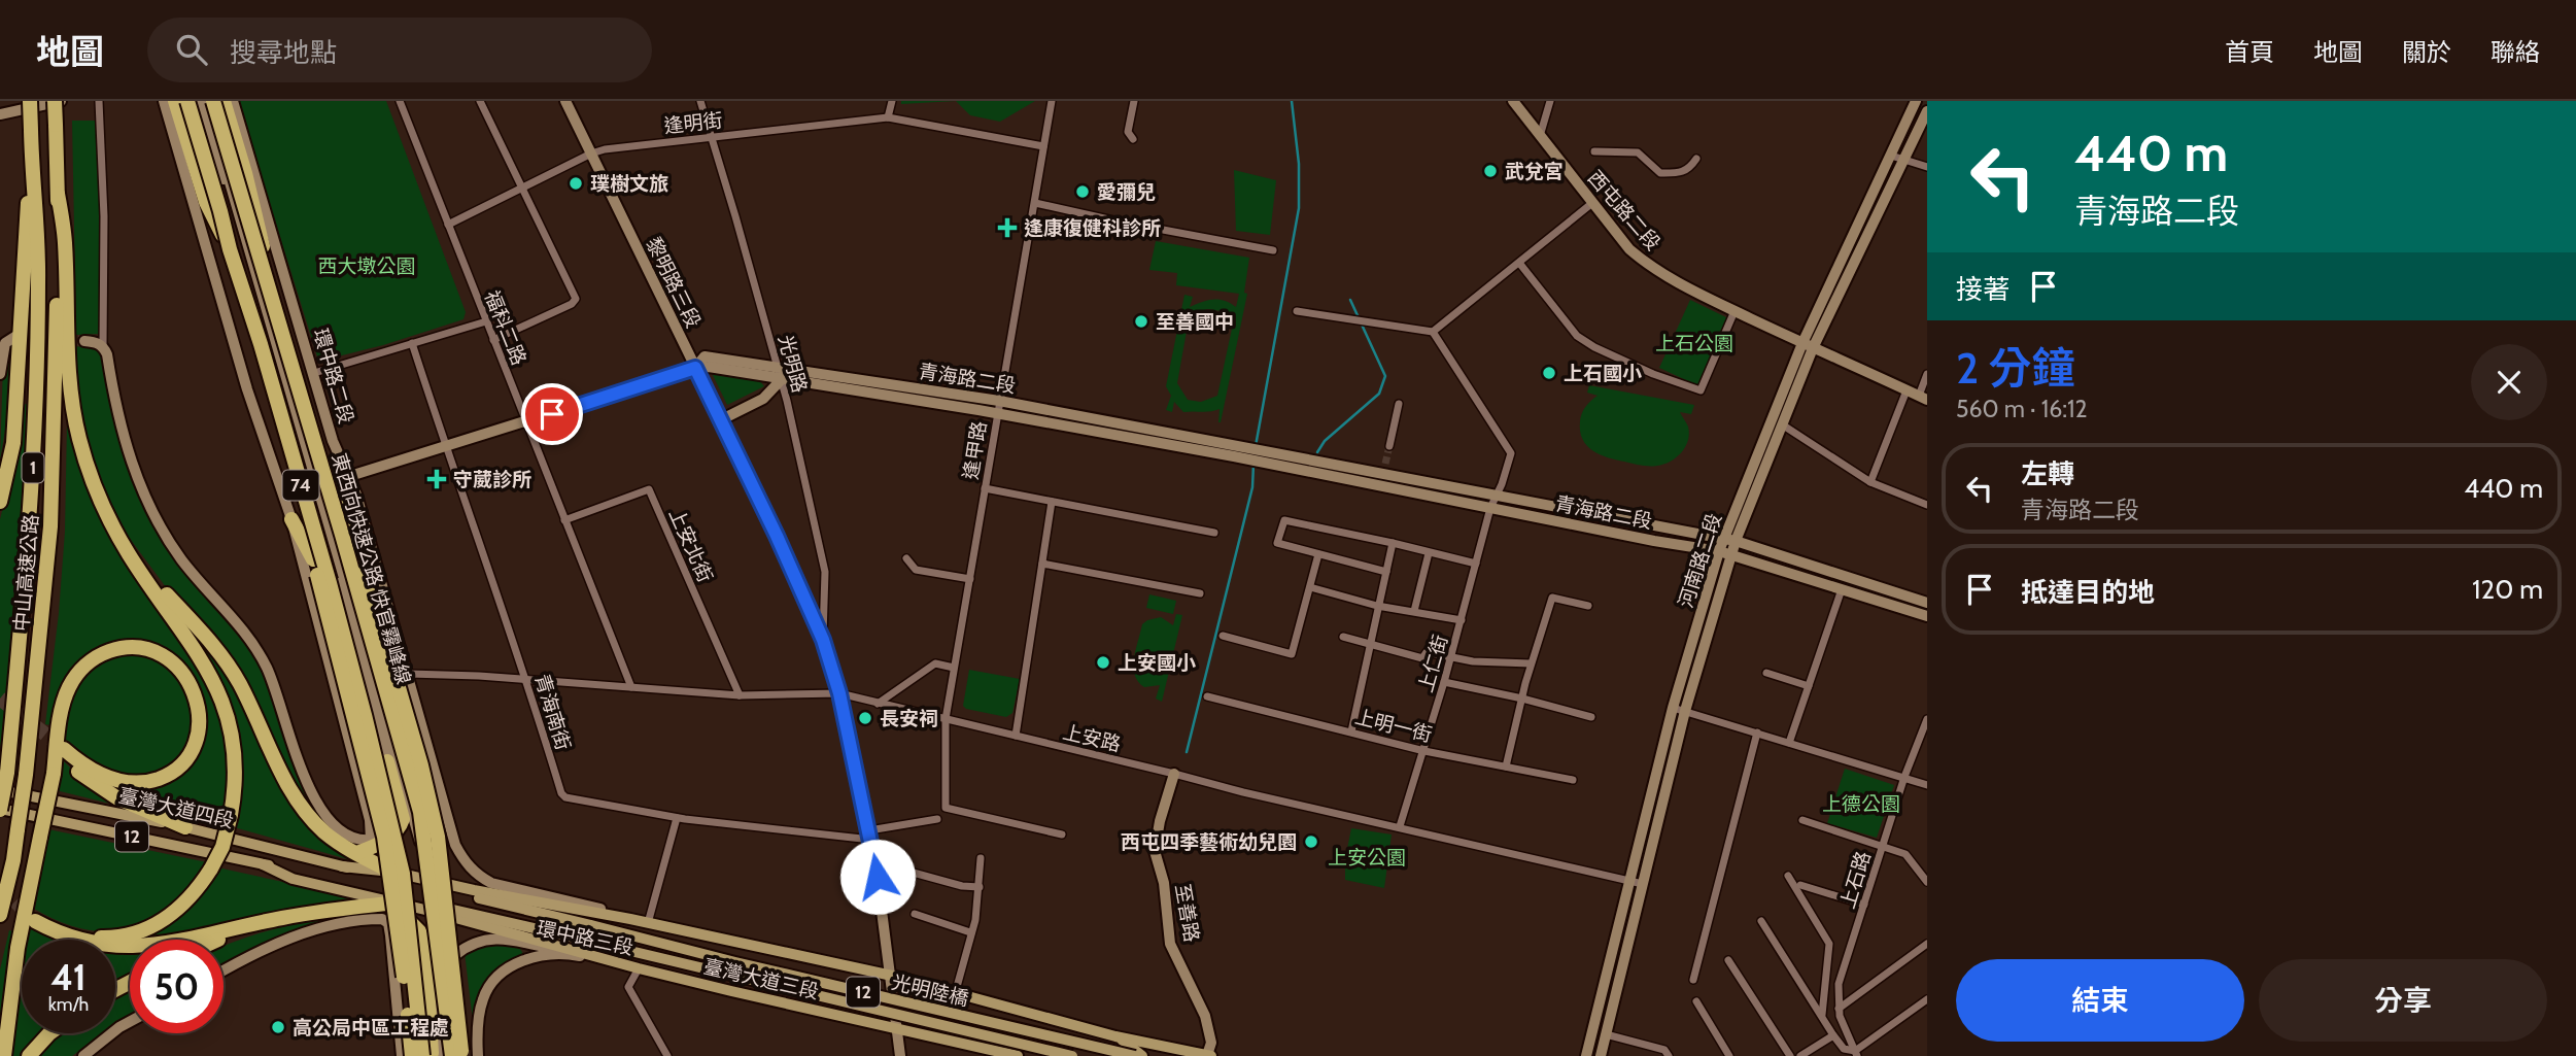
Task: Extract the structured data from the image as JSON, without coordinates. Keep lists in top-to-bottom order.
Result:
{
  "streets": {
    "highway": [
      "1",
      "74",
      "東西向快速公路 快官霧峰線",
      "中山高速公路"
    ],
    "main road": [
      "臺灣大道四段",
      "12",
      "臺灣大道三段",
      "光明陸橋"
    ],
    "street": [
      "逢明街",
      "西屯路二段",
      "黎明路三段",
      "福科二路",
      "光明路",
      "環中路二段",
      "青海路二段",
      "逢甲路",
      "上安北街",
      "河南路二段",
      "上仁街",
      "青海南街",
      "上明一街",
      "上安路",
      "上石路",
      "至善路",
      "環中路三段"
    ]
  },
  "crossings": [
    ["逢明街", "黎明路三段"],
    ["逢明街", "福科二路"],
    ["逢明街", "光明路"],
    ["逢明街", "逢甲路"],
    ["西屯路二段", "河南路二段"],
    ["黎明路三段", "光明路"],
    ["黎明路三段", "青海路二段"],
    ["黎明路三段", "青海南街"],
    ["黎明路三段", "上安路"],
    ["黎明路三段", "臺灣大道三段"],
    ["福科二路", "青海路二段"],
    ["福科二路", "上安北街"],
    ["福科二路", "上安路"],
    ["光明路", "青海路二段"],
    ["環中路二段", "青海路二段"],
    ["環中路二段", "74"],
    ["青海路二段", "逢甲路"],
    ["青海路二段", "74"],
    ["青海路二段", "河南路二段"],
    ["青海路二段", "上仁街"],
    ["青海路二段", "青海南街"],
    ["逢甲路", "上安路"],
    ["74", "東西向快速公路 快官霧峰線"],
    ["74", "臺灣大道四段"],
    ["74", "環中路三段"],
    ["上安北街", "上安路"],
    ["河南路二段", "上安路"],
    ["東西向快速公路 快官霧峰線", "環中路三段"],
    ["中山高速公路", "臺灣大道四段"],
    ["上仁街", "上明一街"],
    ["上仁街", "上安路"],
    ["青海南街", "上安路"],
    ["上安路", "至善路"],
    ["臺灣大道四段", "臺灣大道三段"],
    ["臺灣大道四段", "光明陸橋"],
    ["至善路", "臺灣大道三段"],
    ["環中路三段", "臺灣大道三段"],
    ["臺灣大道三段", "光明陸橋"]
  ],
  "parks": [
    "西大墩公園",
    "上石公園",
    "上德公園",
    "上安公園"
  ],
  "places": {
    "other": [
      "武兌宮",
      "璞樹文旅",
      "愛彌兒",
      "至善國中",
      "上石國小",
      "上安國小",
      "長安祠",
      "西屯四季藝術幼兒園",
      "高公局中區工程處"
    ],
    "health": ["逢康復健科診所", "守葳診所"]
  },
  "page": {
    "header": "地圖",
    "search": "搜尋地點",
    "nav": [
      "首頁",
      "地圖",
      "關於",
      "聯絡"
    ],
    "turn": ["440 m", "青海路二段"],
    "then": "接著",
    "heading": ["2 分鐘", "560 m · 16:12"],
    "list": [
      {
        "name": "左轉",
        "note": "青海路二段",
        "value": "440 m"
      },
      {
        "name": "抵達目的地",
        "value": "120 m"
      }
    ],
    "speed": "41 km/h",
    "limit": "50",
    "buttons": ["結束", "分享"]
  }
}
